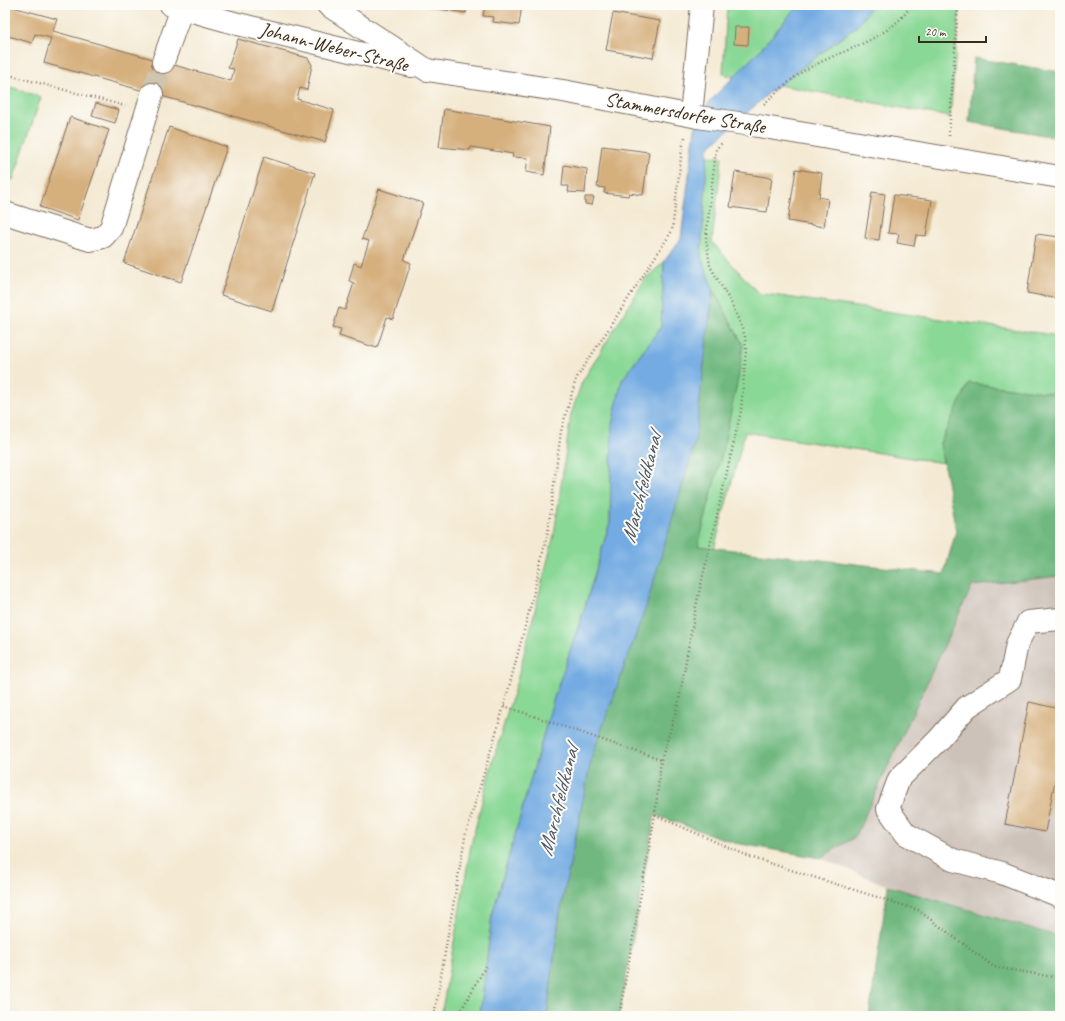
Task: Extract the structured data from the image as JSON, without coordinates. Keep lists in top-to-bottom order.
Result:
{
  "streets": {
    "main road": ["Johann-Weber-Straße", "Stammersdorfer Straße"]
  },
  "crossings": [
    ["Johann-Weber-Straße", "Stammersdorfer Straße"]
  ],
  "water": ["Marchfeldkanal"],
  "scale_bar": "20 m"
}
